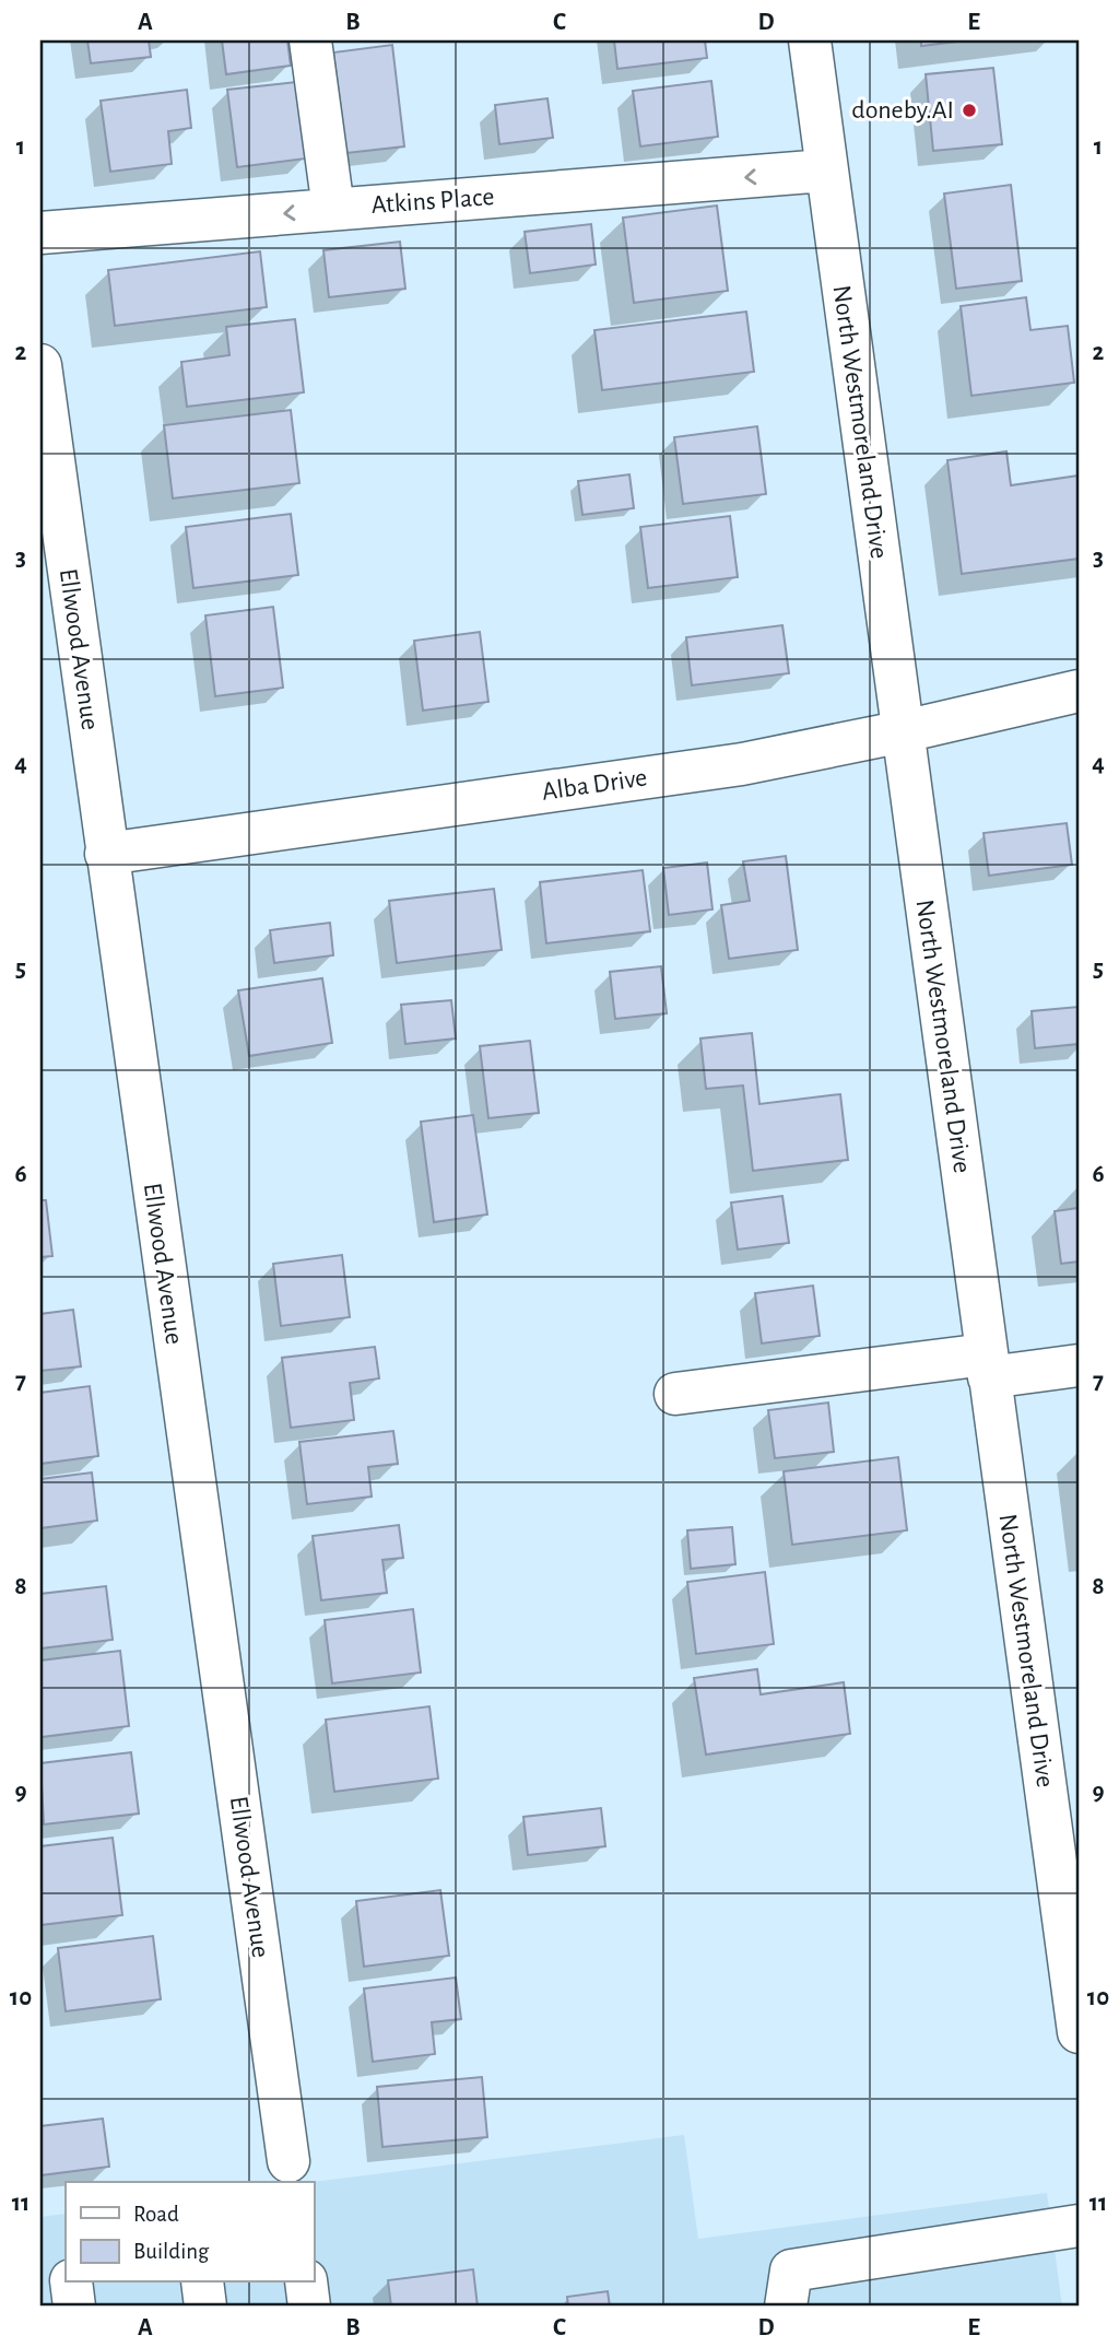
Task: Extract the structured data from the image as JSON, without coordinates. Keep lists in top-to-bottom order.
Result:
{
  "streets": {
    "street": [
      "Atkins Place",
      "North Westmoreland Drive",
      "Ellwood Avenue",
      "Alba Drive"
    ]
  },
  "crossings": [
    ["Atkins Place", "North Westmoreland Drive"],
    ["North Westmoreland Drive", "Alba Drive"],
    ["Ellwood Avenue", "Alba Drive"]
  ],
  "one_way": ["Atkins Place"],
  "places": ["doneby.AI"],
  "legend": ["Road", "Building"],
  "grid": {
    "columns": [
      "A",
      "B",
      "C",
      "D",
      "E"
    ],
    "rows": [
      "1",
      "2",
      "3",
      "4",
      "5",
      "6",
      "7",
      "8",
      "9",
      "10",
      "11"
    ]
  }
}
